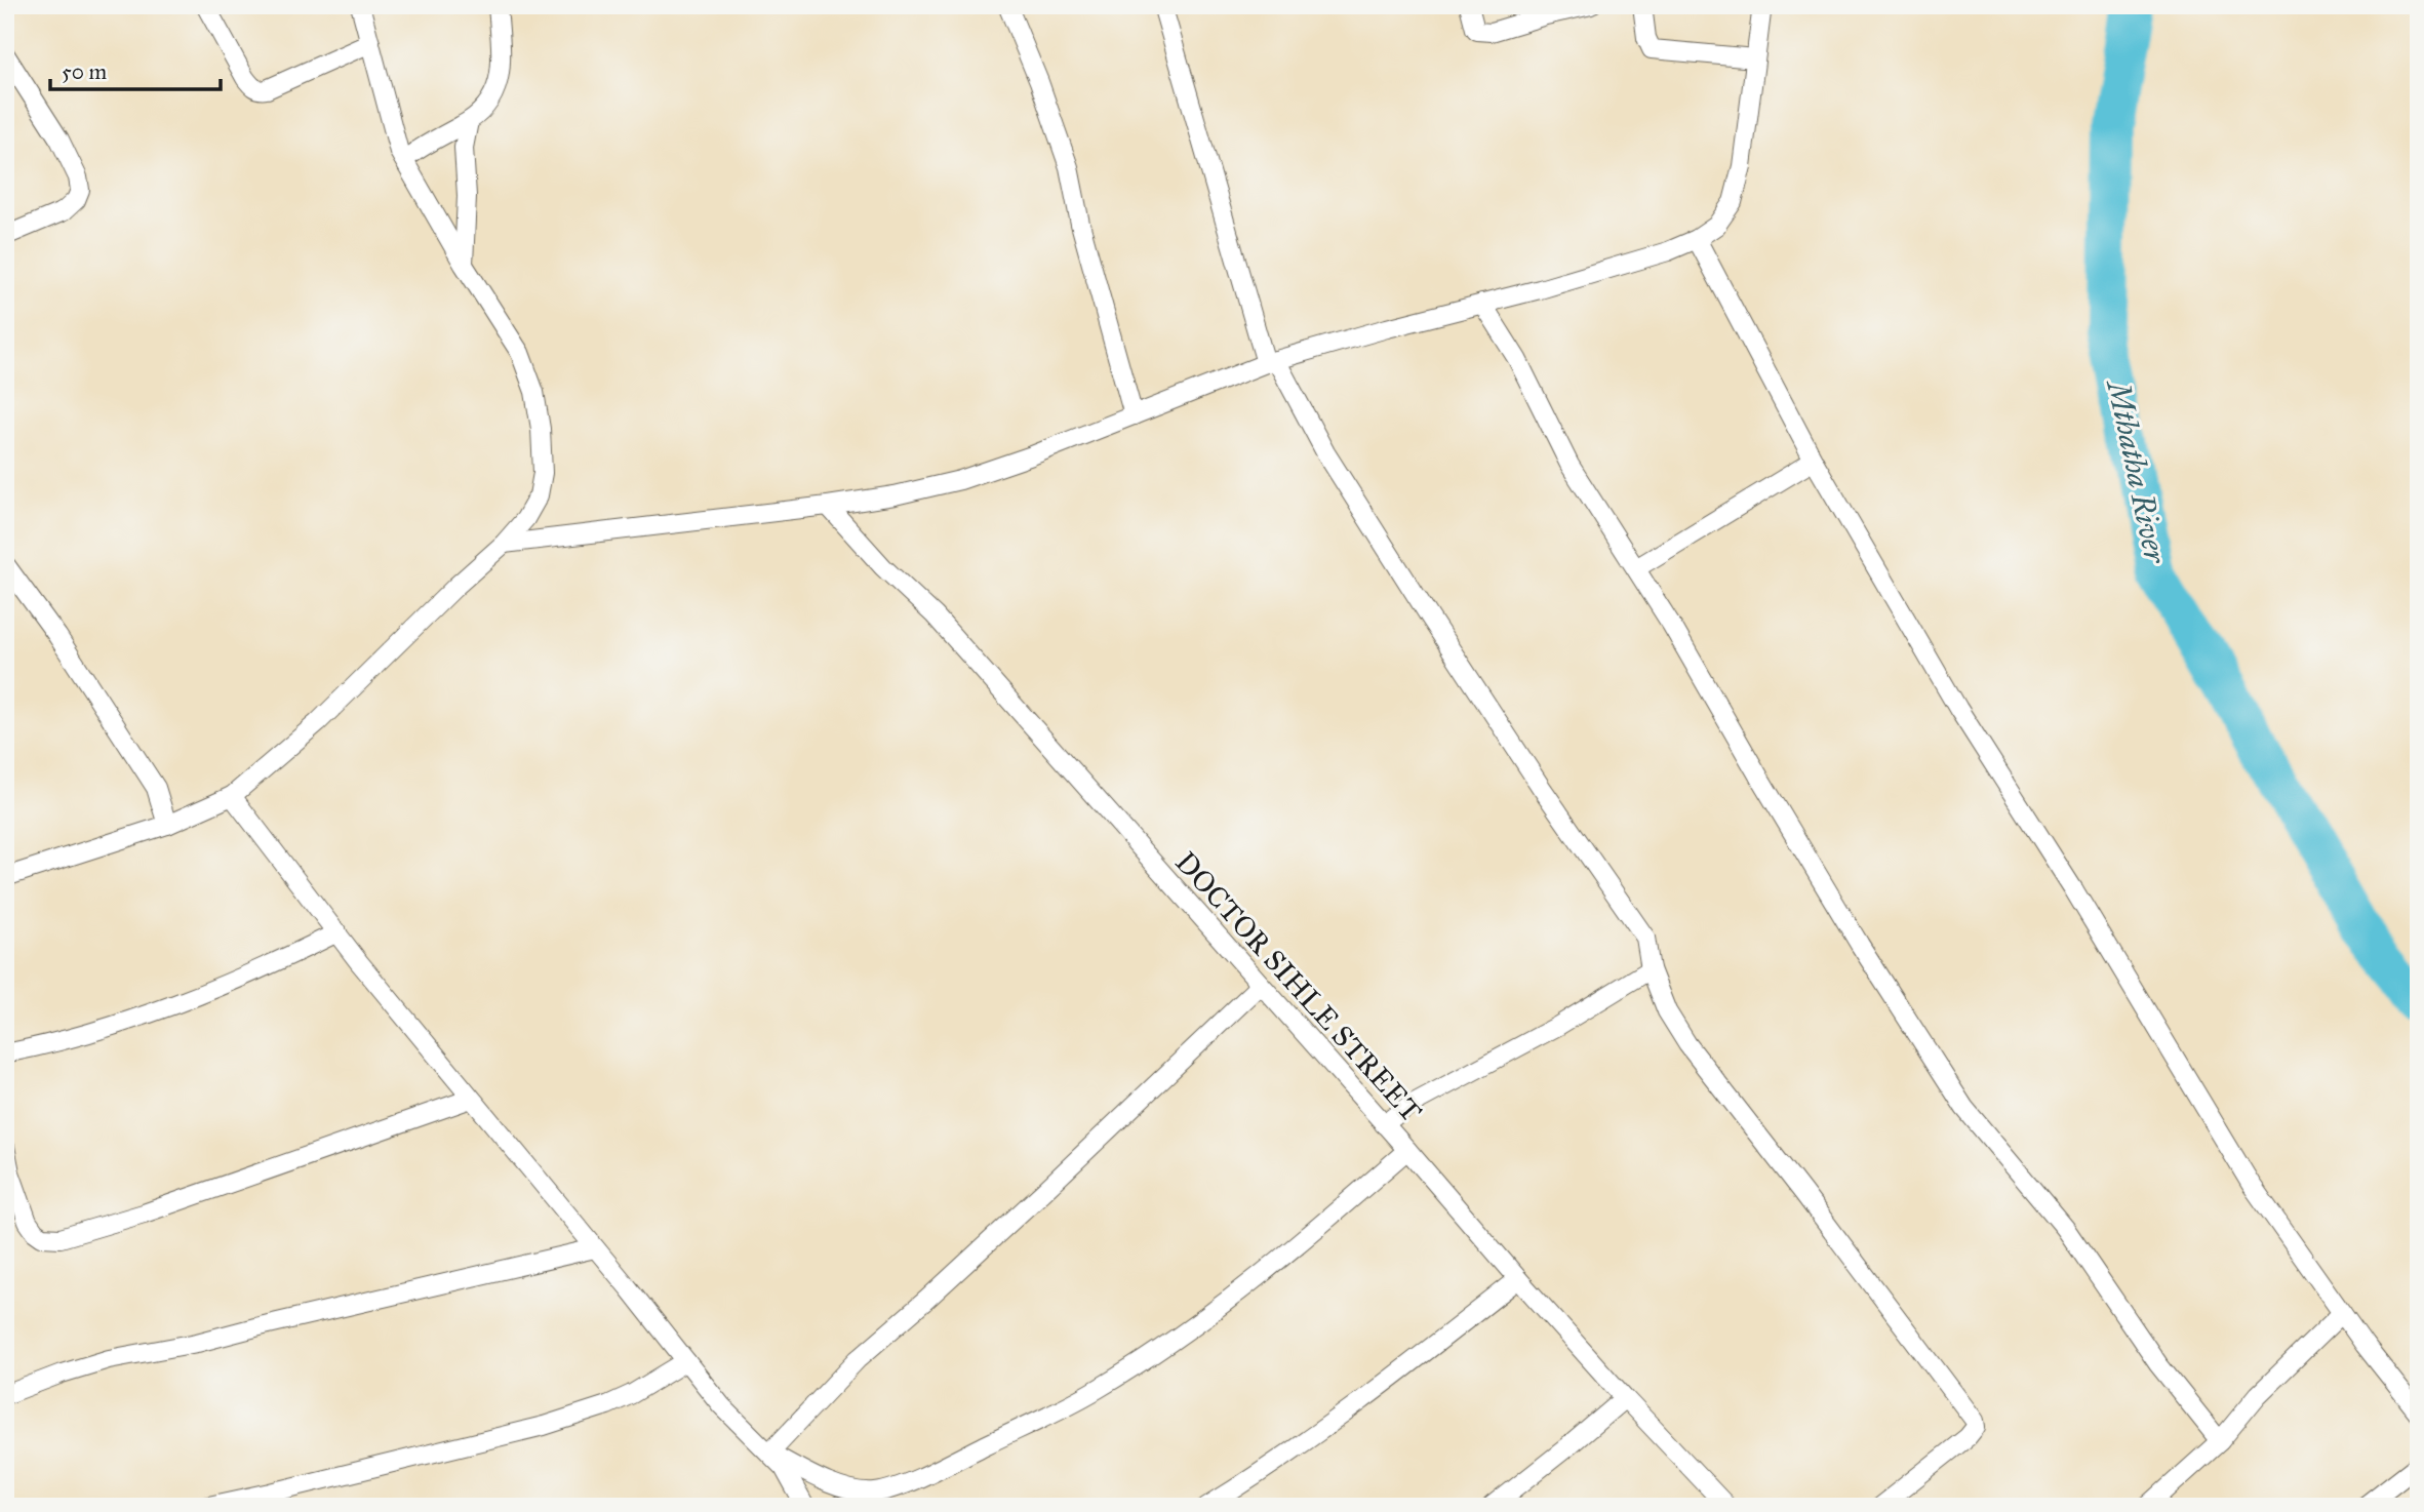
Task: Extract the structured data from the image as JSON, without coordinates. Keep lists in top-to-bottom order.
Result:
{
  "streets": {
    "street": ["DOCTOR SIHLE STREET"]
  },
  "water": ["Mthatha River"],
  "scale_bar": "50 m"
}
